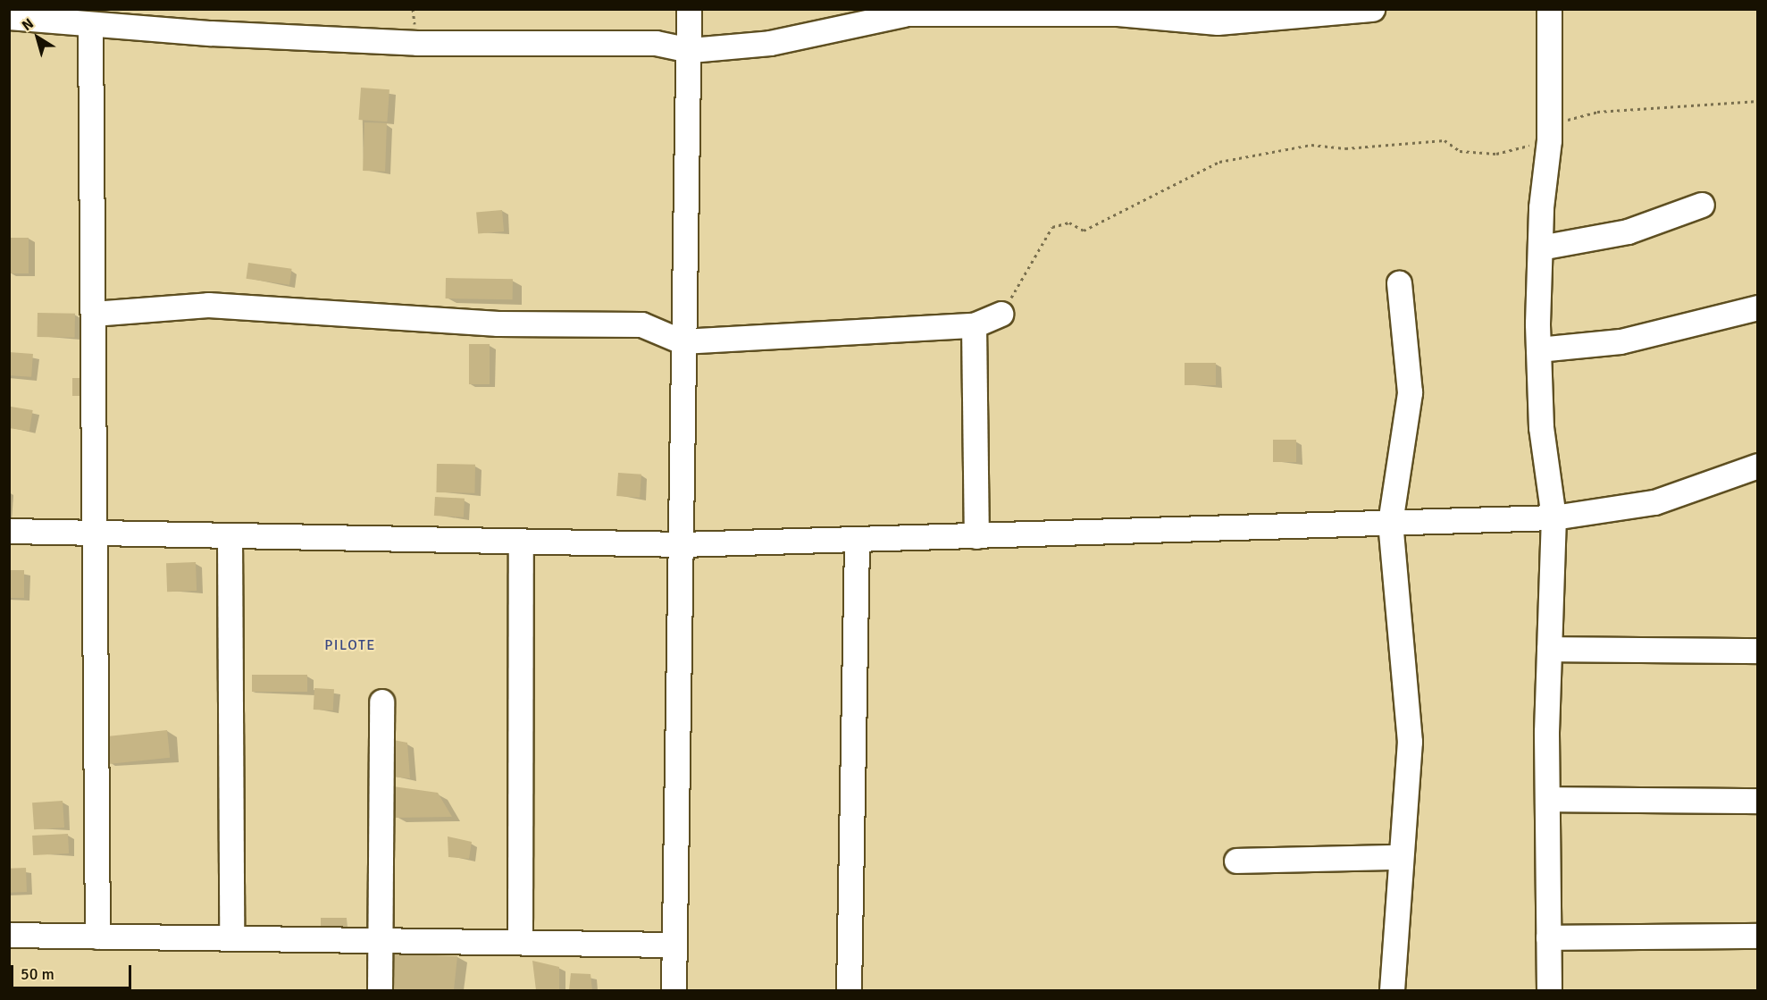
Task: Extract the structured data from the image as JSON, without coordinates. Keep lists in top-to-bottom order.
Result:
{
  "districts": ["PILOTE"],
  "scale_bar": "50 m",
  "north": "top left"
}
